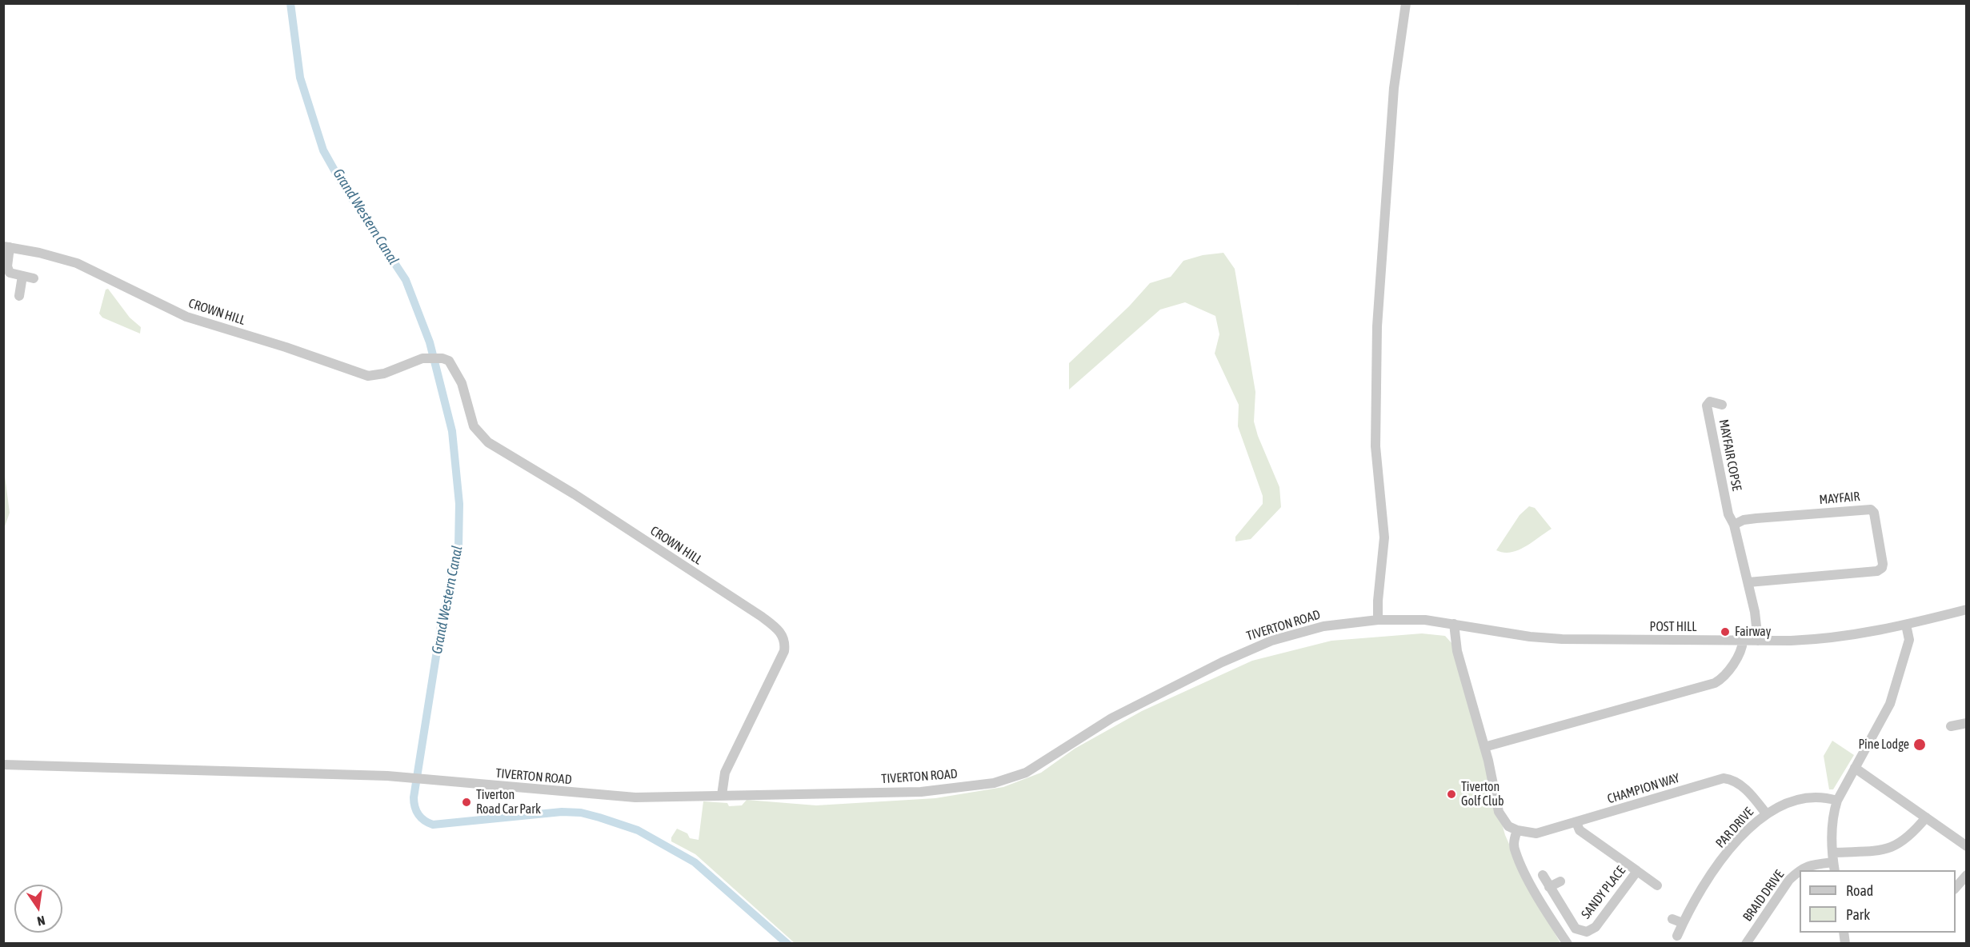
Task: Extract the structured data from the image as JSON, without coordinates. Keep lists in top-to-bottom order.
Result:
{
  "streets": {
    "street": [
      "CROWN HILL",
      "MAYFAIR COPSE",
      "MAYFAIR",
      "TIVERTON ROAD",
      "POST HILL",
      "CHAMPION WAY",
      "PAR DRIVE",
      "SANDY PLACE",
      "BRAID DRIVE"
    ]
  },
  "crossings": [
    ["CROWN HILL", "TIVERTON ROAD"],
    ["MAYFAIR COPSE", "MAYFAIR"],
    ["TIVERTON ROAD", "POST HILL"],
    ["CHAMPION WAY", "PAR DRIVE"],
    ["CHAMPION WAY", "SANDY PLACE"]
  ],
  "water": ["Grand Western Canal"],
  "places": [
    "Fairway",
    "Pine Lodge",
    "Tiverton Golf Club",
    "Tiverton Road Car Park"
  ],
  "legend": ["Road", "Park"],
  "north": "bottom"
}
